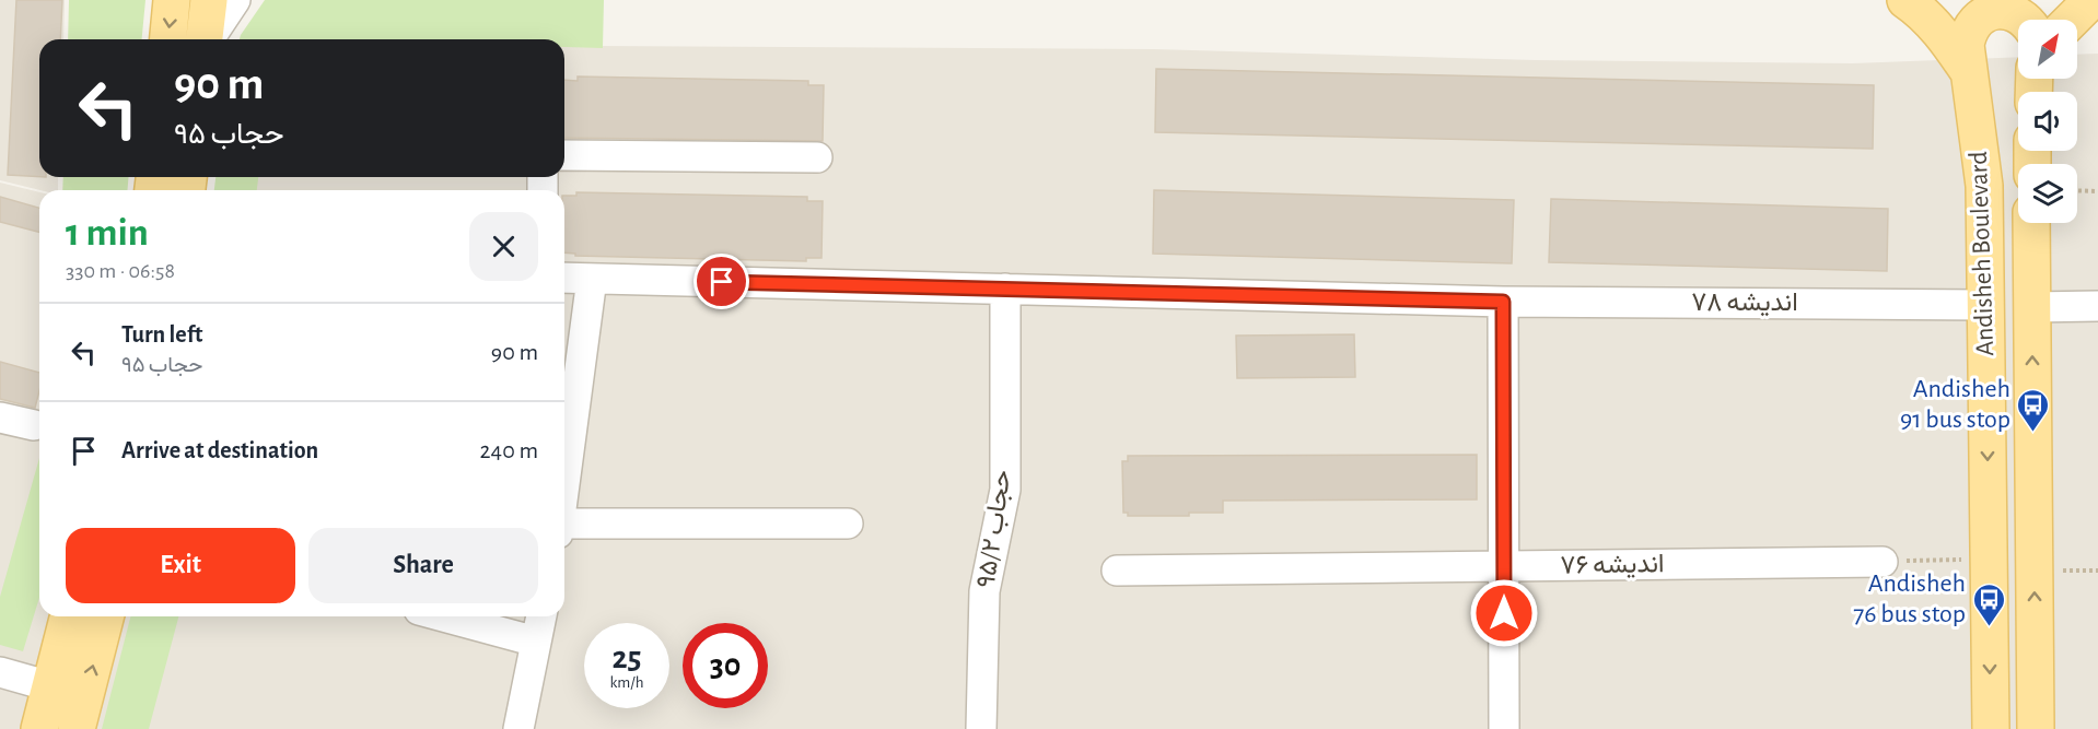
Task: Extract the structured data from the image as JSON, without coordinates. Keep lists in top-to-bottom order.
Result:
{
  "streets": {
    "main road": ["Andisheh Boulevard"],
    "street": ["اندیشه ۷۸", "حجاب ۹۵/۲", "اندیشه ۷۶"]
  },
  "crossings": [
    ["Andisheh Boulevard", "اندیشه ۷۸"],
    ["اندیشه ۷۸", "حجاب ۹۵/۲"]
  ],
  "places": {
    "bus stop": ["Andisheh 91 bus stop", "Andisheh 76 bus stop"]
  },
  "north": "top right",
  "page": {
    "turn": ["90 m", "حجاب ۹۵"],
    "heading": ["1 min", "330 m · 06:58"],
    "list": [
      {
        "name": "Turn left",
        "note": "حجاب ۹۵",
        "value": "90 m"
      },
      {
        "name": "Arrive at destination",
        "value": "240 m"
      }
    ],
    "buttons": ["Exit", "Share"],
    "speed": "25 km/h",
    "limit": "30"
  }
}
